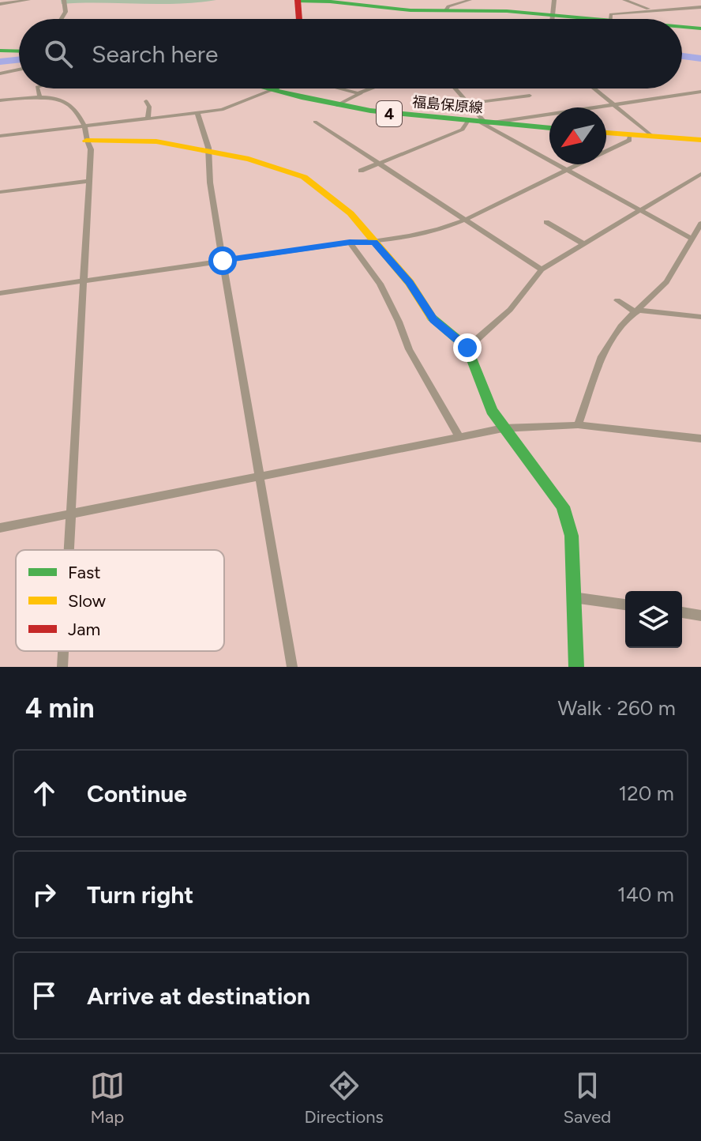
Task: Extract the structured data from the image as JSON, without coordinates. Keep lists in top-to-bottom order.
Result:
{
  "streets": {
    "street": ["福島保原線", "4"]
  },
  "legend": ["Fast", "Slow", "Jam"],
  "north": "bottom left",
  "page": {
    "search": "Search here",
    "heading": ["4 min", "Walk · 260 m"],
    "list": [
      ["Continue", "120 m"],
      ["Turn right", "140 m"],
      "Arrive at destination"
    ],
    "nav": ["Map", "Directions", "Saved"]
  }
}
